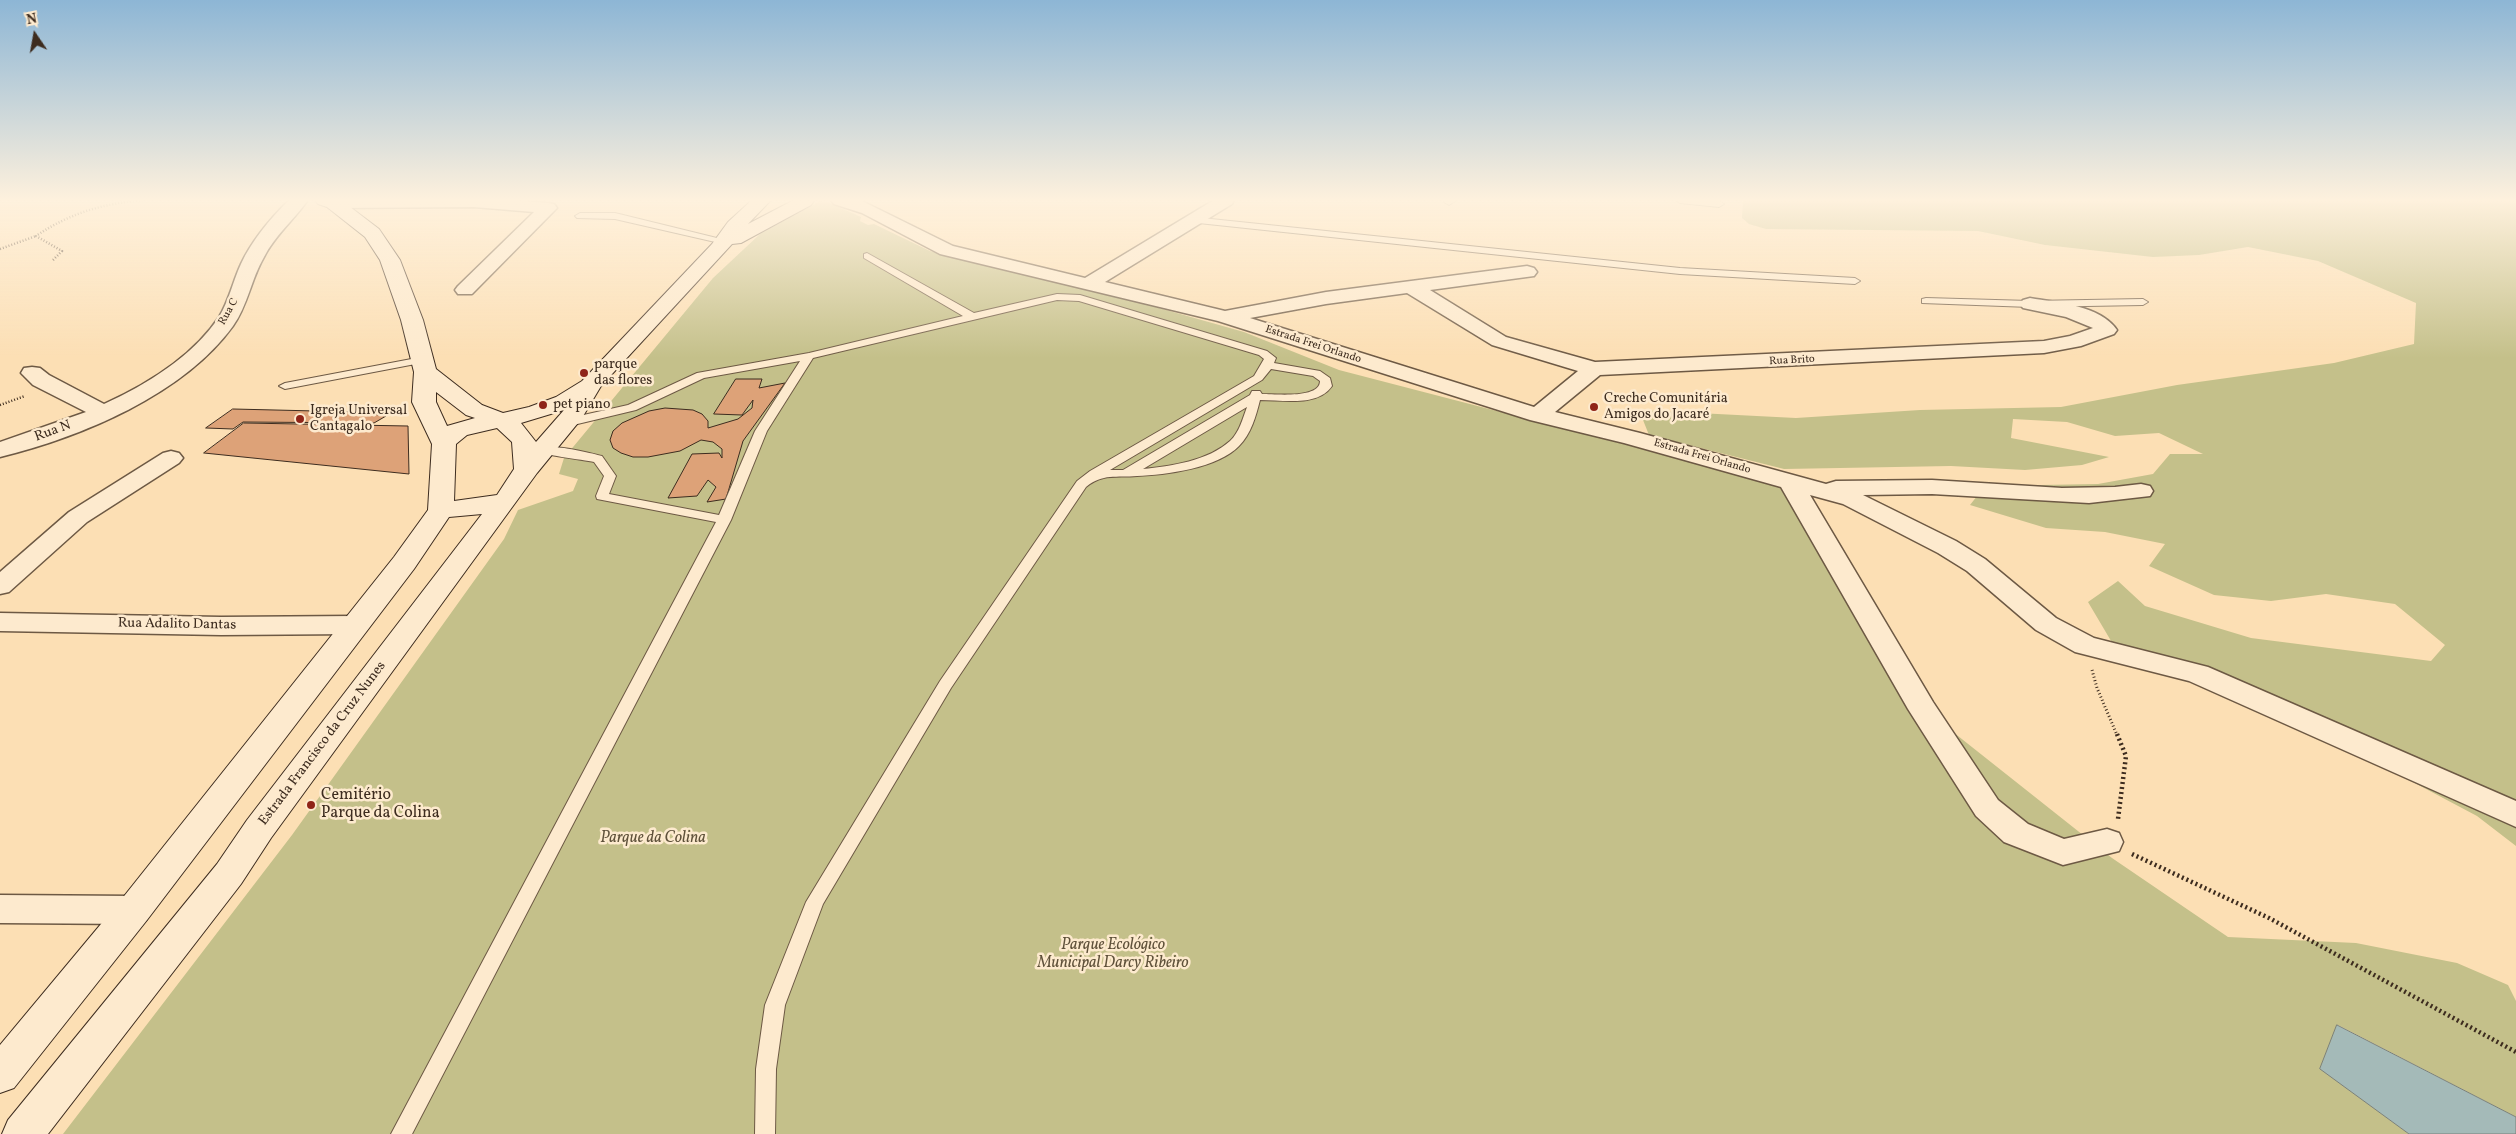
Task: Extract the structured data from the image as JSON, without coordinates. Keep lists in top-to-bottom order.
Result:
{
  "streets": {
    "main road": ["Estrada Francisco da Cruz Nunes"],
    "street": [
      "Rua C",
      "Estrada Frei Orlando",
      "Rua Brito",
      "Rua N",
      "Rua Adalito Dantas"
    ]
  },
  "crossings": [
    ["Rua C", "Rua N"]
  ],
  "parks": ["Parque da Colina", "Parque Ecológico Municipal Darcy Ribeiro"],
  "places": [
    "parque das flores",
    "pet piano",
    "Creche Comunitária Amigos do Jacaré",
    "Igreja Universal Cantagalo",
    "Cemitério Parque da Colina"
  ],
  "north": "top"
}
